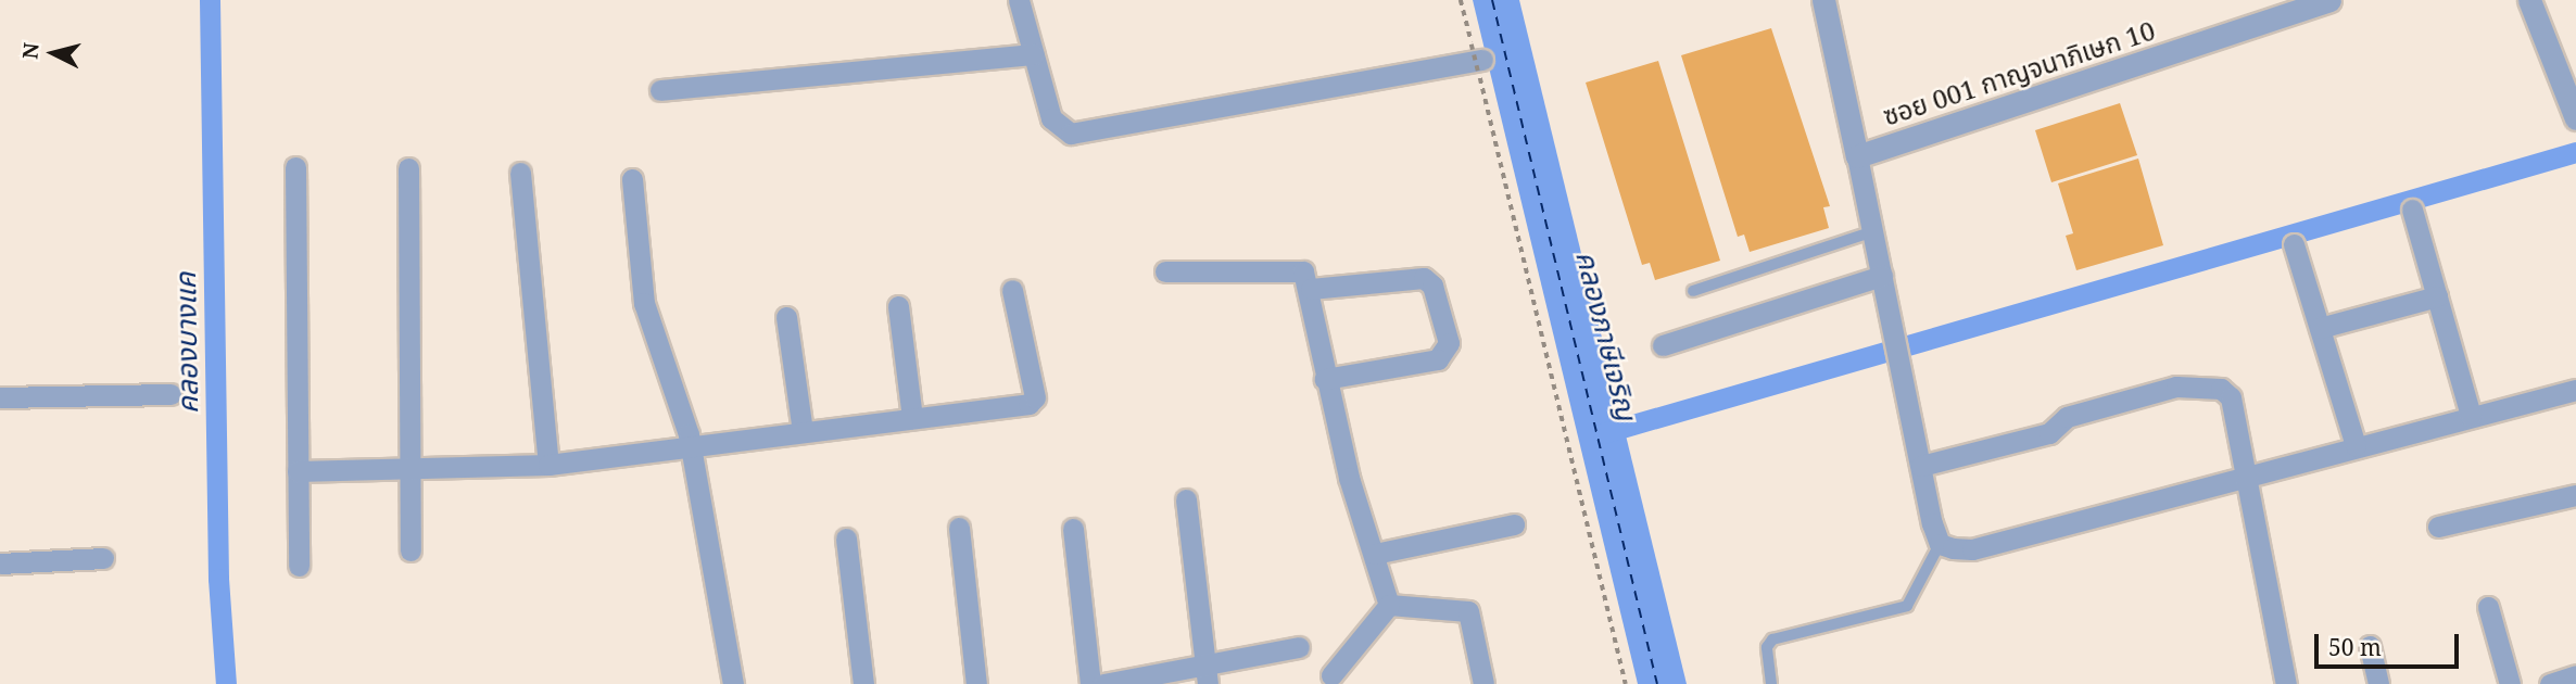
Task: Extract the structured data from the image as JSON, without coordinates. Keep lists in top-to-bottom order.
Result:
{
  "streets": {
    "street": ["ซอย 001 กาญจนาภิเษก 10"]
  },
  "water": ["คลองภาษีเจริญ", "คลองบางแค"],
  "scale_bar": "50 m",
  "north": "left"
}
